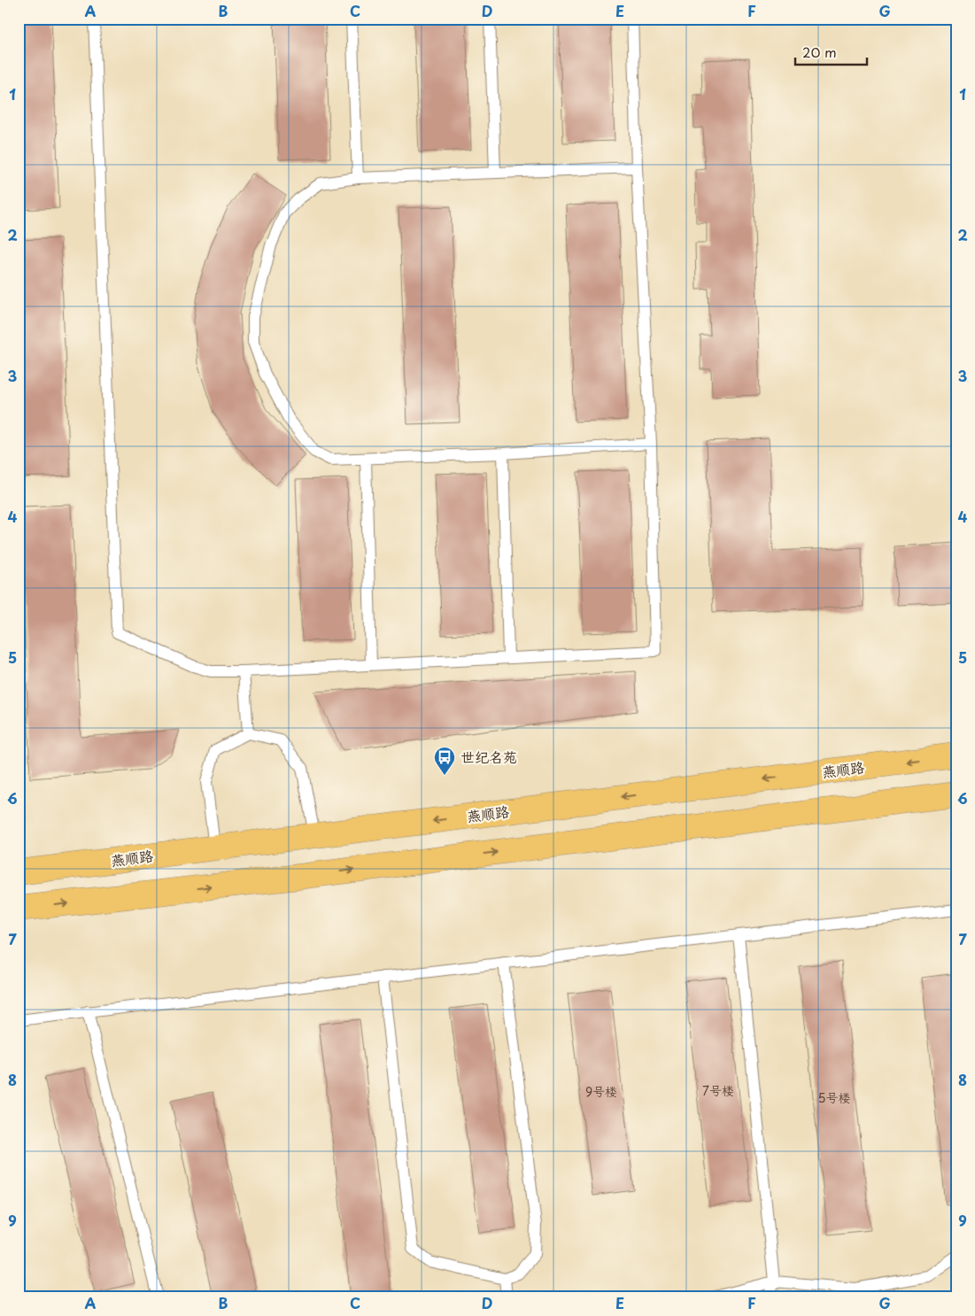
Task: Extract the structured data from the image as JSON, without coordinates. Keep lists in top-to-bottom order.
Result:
{
  "streets": {
    "main road": ["燕顺路"]
  },
  "places": {
    "bus stop": ["世纪名苑"]
  },
  "house_numbers": ["7号楼", "9号楼", "5号楼"],
  "scale_bar": "20 m",
  "grid": {
    "columns": [
      "A",
      "B",
      "C",
      "D",
      "E",
      "F",
      "G"
    ],
    "rows": [
      "1",
      "2",
      "3",
      "4",
      "5",
      "6",
      "7",
      "8",
      "9"
    ]
  }
}
